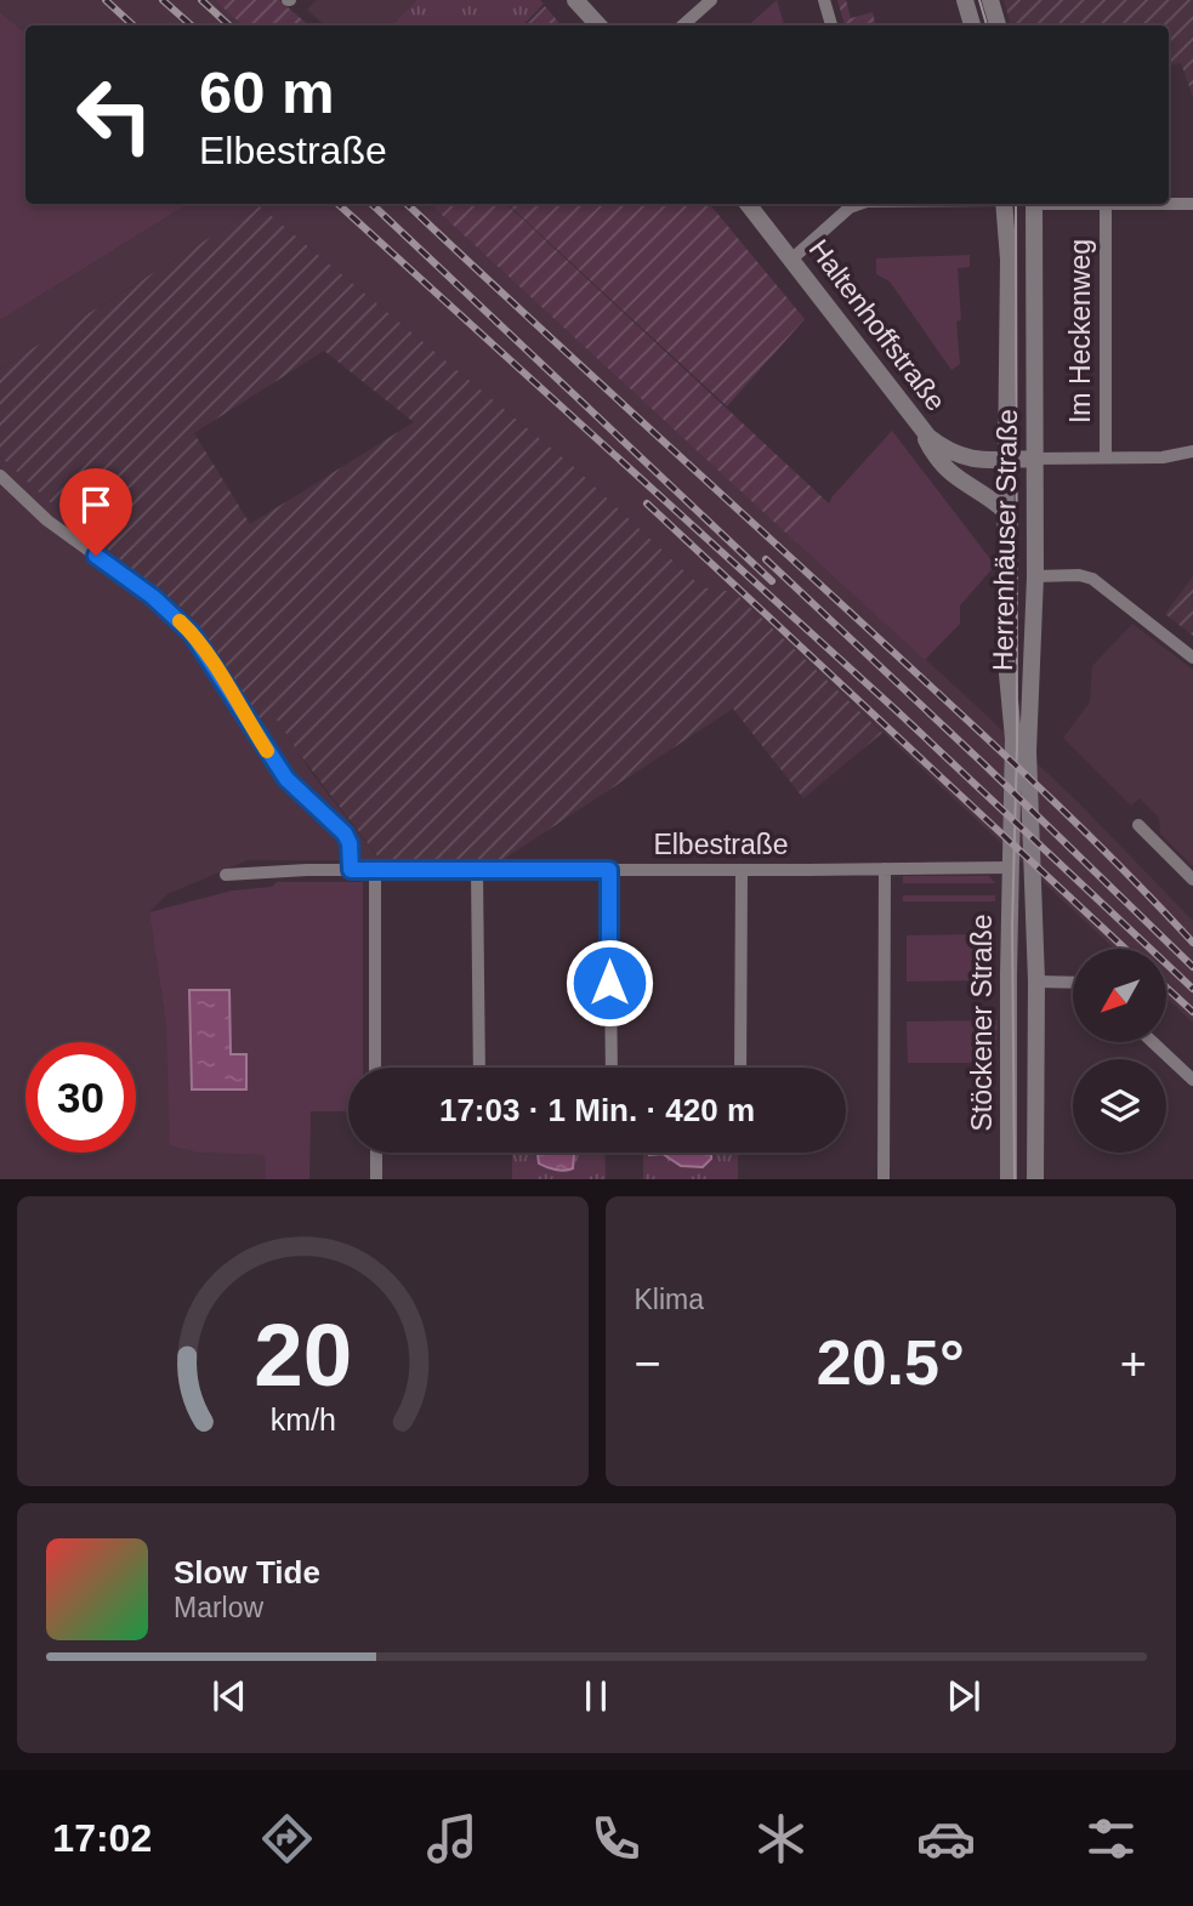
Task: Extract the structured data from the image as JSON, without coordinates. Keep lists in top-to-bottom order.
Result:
{
  "streets": {
    "street": [
      "Haltenhoffstraße",
      "Im Heckenweg",
      "Herrenhäuser Straße",
      "Elbestraße",
      "Stöckener Straße"
    ]
  },
  "crossings": [
    ["Haltenhoffstraße", "Herrenhäuser Straße"],
    ["Herrenhäuser Straße", "Elbestraße"],
    ["Herrenhäuser Straße", "Stöckener Straße"],
    ["Elbestraße", "Stöckener Straße"]
  ],
  "north": "bottom left",
  "page": {
    "turn": ["60 m", "Elbestraße"],
    "limit": "30",
    "trip": "17:03 · 1 Min. · 420 m",
    "tile": "Klima",
    "heat": ["−", "20.5°", "+"],
    "song": ["Slow Tide", "Marlow"],
    "tabs": "17:02",
    "gauge": ["20", "km/h"]
  }
}
